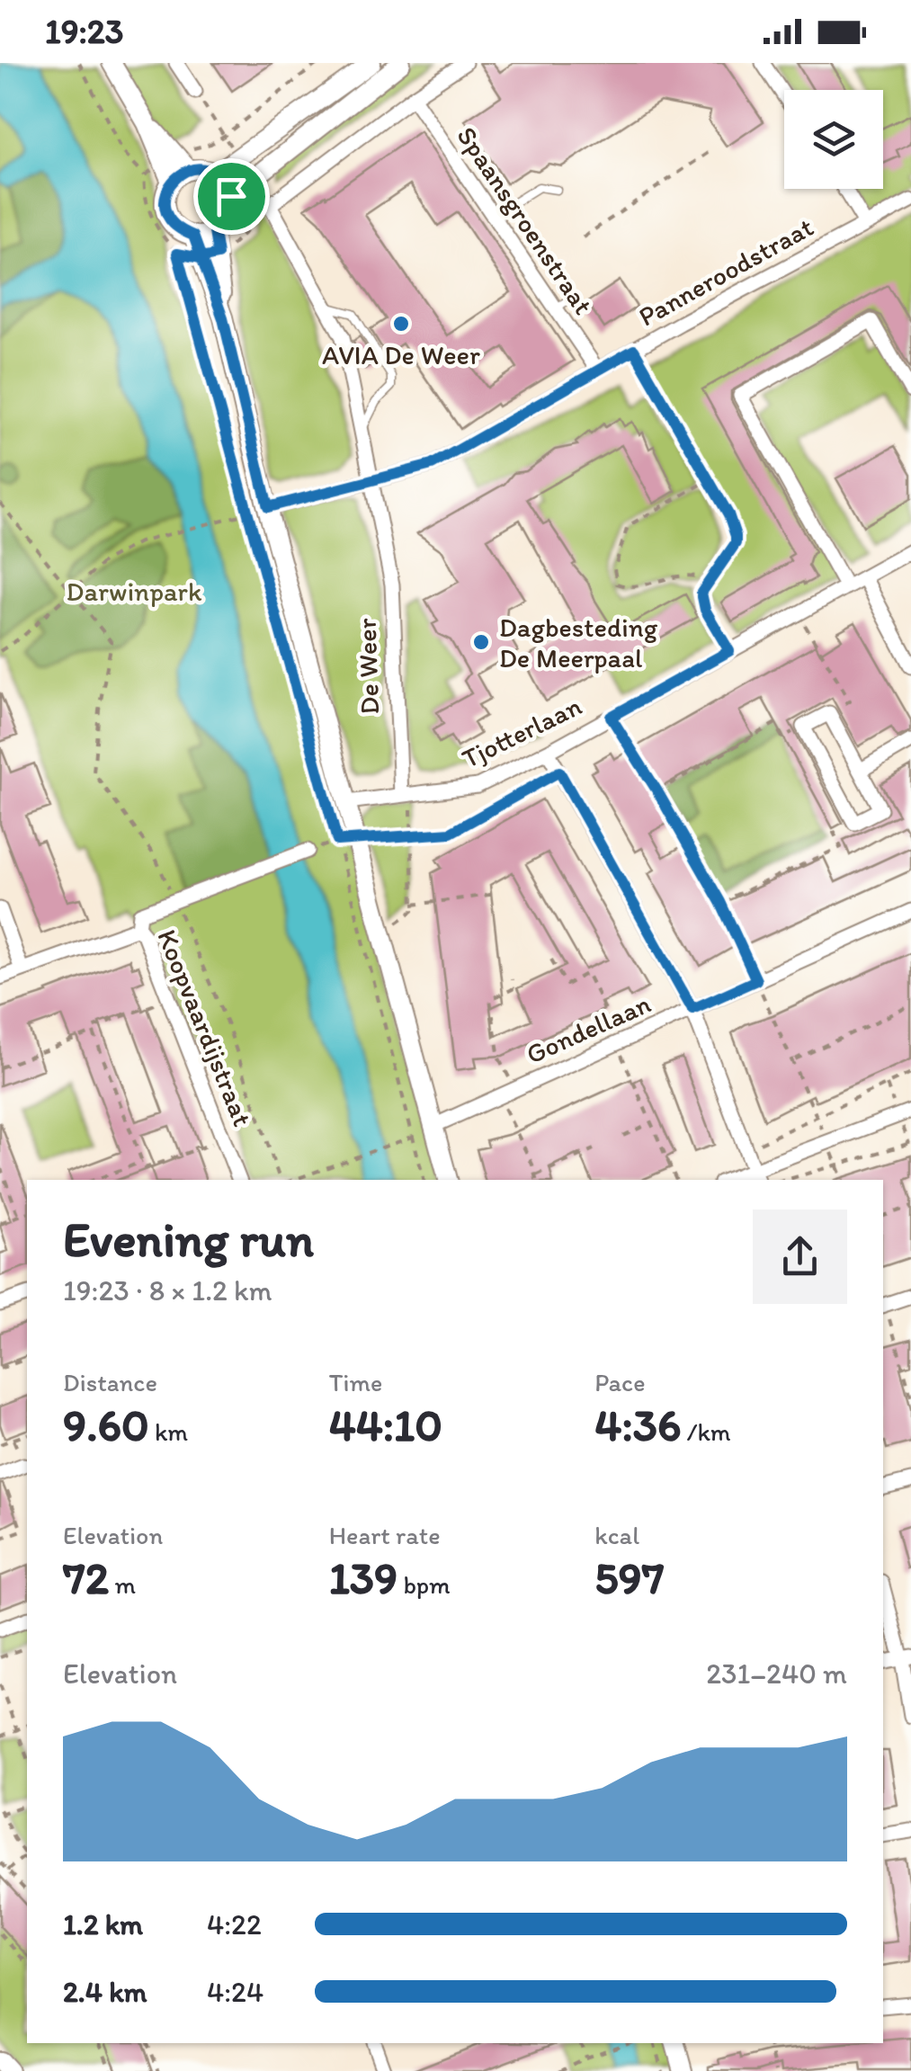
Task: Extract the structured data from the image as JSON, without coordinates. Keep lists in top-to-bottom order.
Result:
{
  "streets": {
    "street": [
      "Spaansgroenstraat",
      "Panneroodstraat",
      "De Weer",
      "Tjotterlaan",
      "Koopvaardijstraat",
      "Gondellaan"
    ]
  },
  "crossings": [
    ["Spaansgroenstraat", "Panneroodstraat"],
    ["Panneroodstraat", "De Weer"],
    ["De Weer", "Tjotterlaan"],
    ["De Weer", "Gondellaan"]
  ],
  "parks": ["Darwinpark"],
  "places": ["AVIA De Weer", "Dagbesteding De Meerpaal"],
  "page": {
    "status": "19:23",
    "heading": ["Evening run", "19:23 · 8 × 1.2 km"],
    "stats": [
      ["Distance", "9.60 km"],
      ["Time", "44:10"],
      ["Pace", "4:36 /km"],
      ["Elevation", "72 m"],
      ["Heart rate", "139 bpm"],
      ["kcal", "597"]
    ],
    "chart": ["Elevation", "231–240 m"],
    "list": [
      {
        "name": "1.2 km",
        "note": "4:22"
      },
      {
        "name": "2.4 km",
        "note": "4:24"
      }
    ]
  }
}
